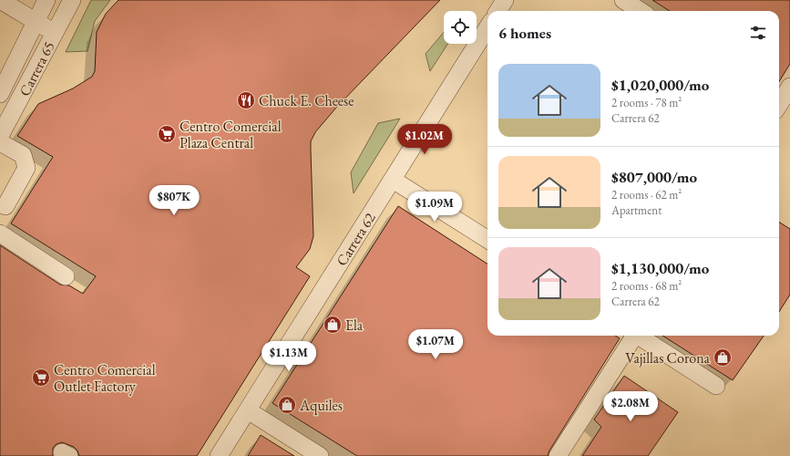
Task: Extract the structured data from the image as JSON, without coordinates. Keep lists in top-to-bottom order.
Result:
{
  "streets": {
    "street": ["Carrera 65", "Carrera 62"]
  },
  "places": {
    "restaurant": ["Chuck E. Cheese"],
    "supermarket": ["Centro Comercial Plaza Central", "Centro Comercial Outlet Factory"],
    "shop": ["Ela", "Vajillas Corona", "Aquiles"]
  },
  "page": {
    "heading": "6 homes",
    "list": [
      {
        "name": "$1,020,000/mo",
        "note": "2 rooms · 78 m² · Carrera 62"
      },
      {
        "name": "$807,000/mo",
        "note": "2 rooms · 62 m² · Apartment"
      },
      {
        "name": "$1,130,000/mo",
        "note": "2 rooms · 68 m² · Carrera 62"
      }
    ],
    "price": [
      "$1.02M",
      "$807K",
      "$1.09M",
      "$1.07M",
      "$1.13M",
      "$2.08M"
    ]
  }
}
